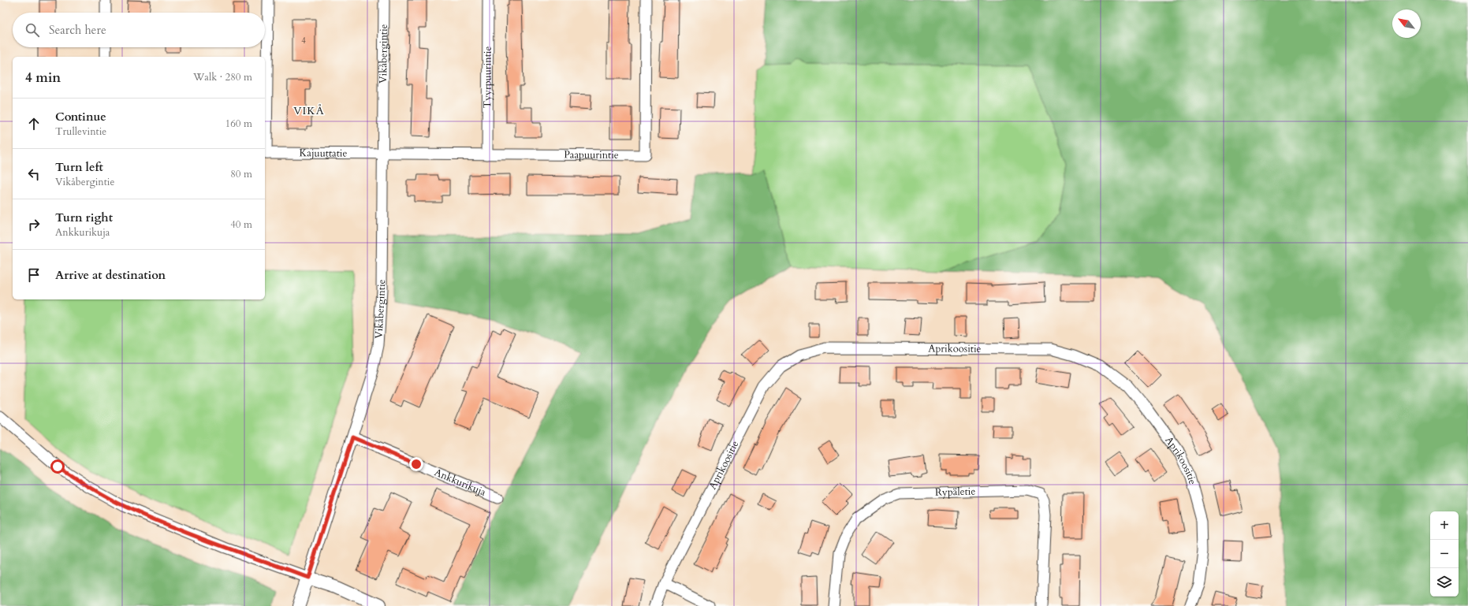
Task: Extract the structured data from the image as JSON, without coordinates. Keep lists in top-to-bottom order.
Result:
{
  "streets": {
    "street": [
      "Vikåbergintie",
      "Tyyrpuurintie",
      "Kajuuttatie",
      "Paapuurintie",
      "Aprikoositie",
      "Ankkurikuja",
      "Rypäletie"
    ]
  },
  "crossings": [
    ["Vikåbergintie", "Kajuuttatie"],
    ["Vikåbergintie", "Paapuurintie"],
    ["Vikåbergintie", "Ankkurikuja"],
    ["Tyyrpuurintie", "Paapuurintie"],
    ["Kajuuttatie", "Paapuurintie"]
  ],
  "districts": ["VIKÅ"],
  "house_numbers": ["4"],
  "north": "top left",
  "page": {
    "search": "Search here",
    "heading": ["4 min", "Walk · 280 m"],
    "list": [
      ["Continue", "Trullevintie", "160 m"],
      ["Turn left", "Vikåbergintie", "80 m"],
      ["Turn right", "Ankkurikuja", "40 m"],
      "Arrive at destination"
    ],
    "map_buttons": ["+", "−"]
  }
}
